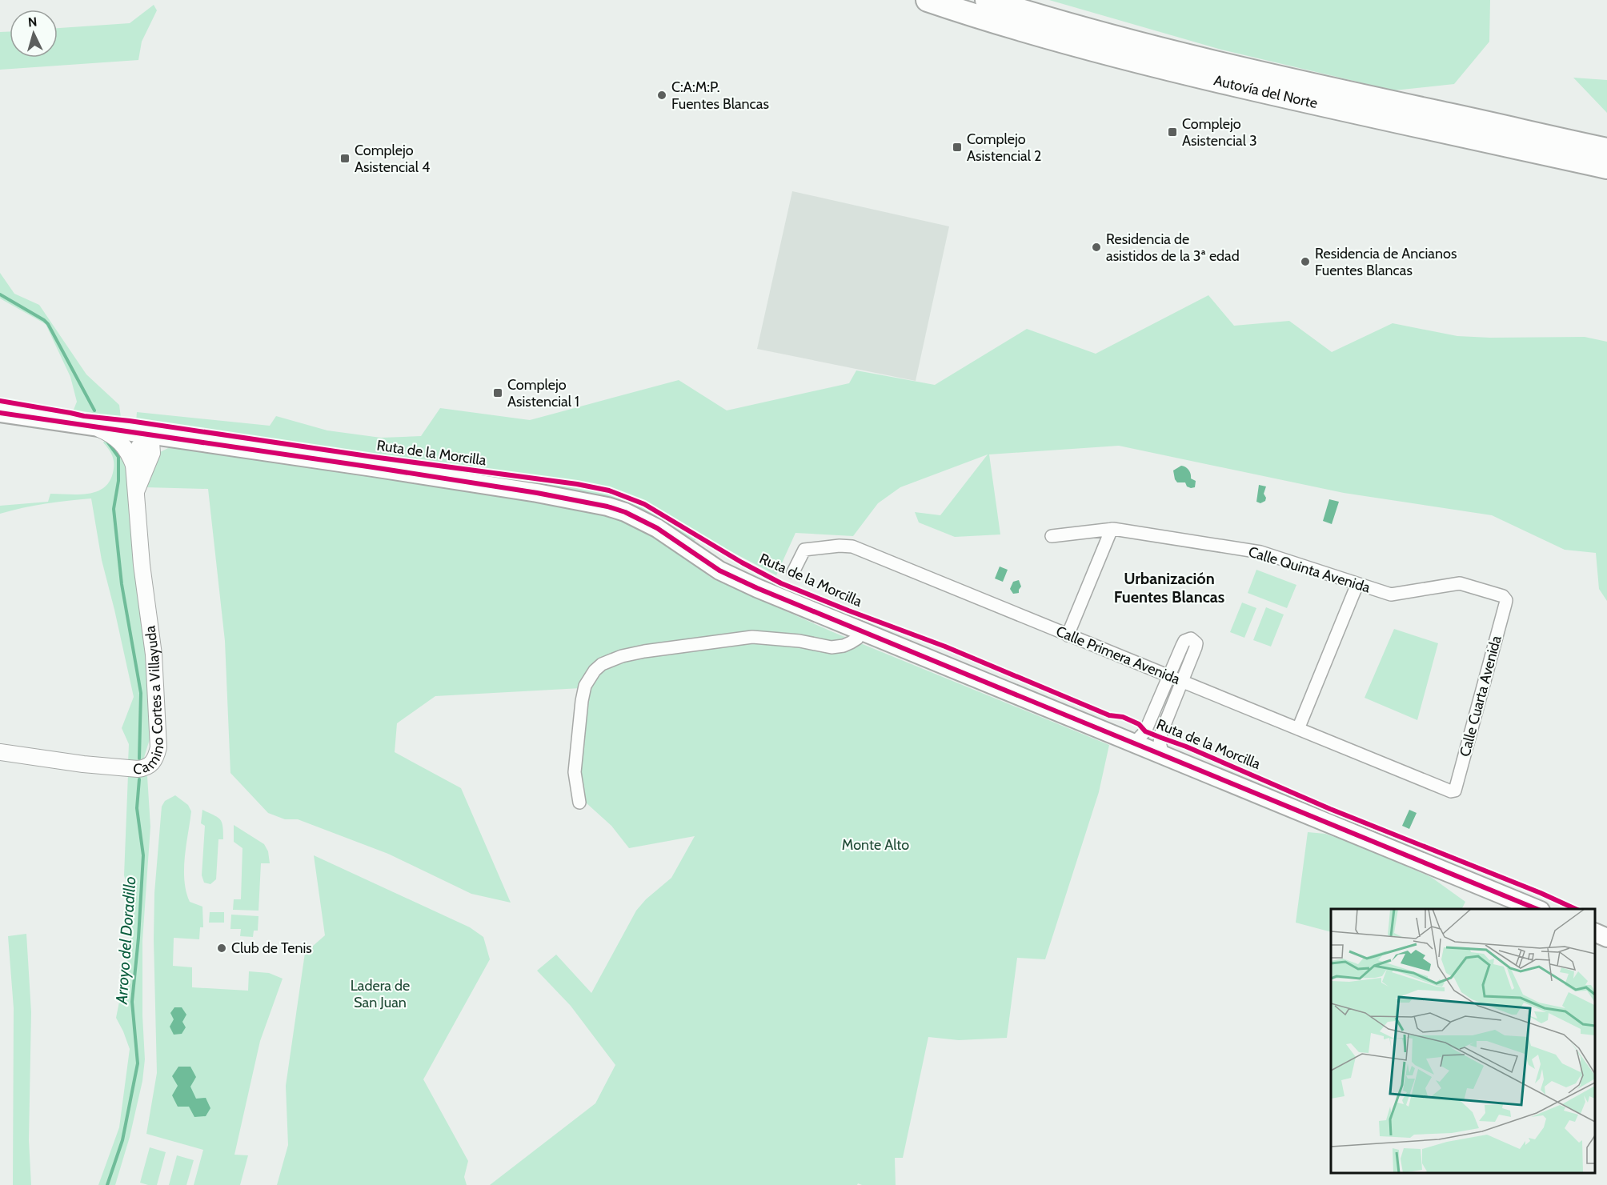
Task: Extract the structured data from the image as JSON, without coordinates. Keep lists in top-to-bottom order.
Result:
{
  "streets": {
    "highway": ["Autovía del Norte"],
    "street": [
      "Calle Quinta Avenida",
      "Calle Primera Avenida",
      "Camino Cortes a Villayuda",
      "Calle Cuarta Avenida"
    ],
    "cycle path": ["Ruta de la Morcilla"]
  },
  "crossings": [
    ["Calle Quinta Avenida", "Calle Cuarta Avenida"],
    ["Calle Primera Avenida", "Calle Cuarta Avenida"]
  ],
  "districts": ["Urbanización Fuentes Blancas"],
  "water": ["Arroyo del Doradillo"],
  "parks": ["Monte Alto", "Ladera de San Juan"],
  "places": {
    "other": [
      "C:A:M:P. Fuentes Blancas",
      "Residencia de asistidos de la 3ª edad",
      "Residencia de Ancianos Fuentes Blancas",
      "Club de Tenis"
    ],
    "transit": [
      "Complejo Asistencial 3",
      "Complejo Asistencial 2",
      "Complejo Asistencial 4",
      "Complejo Asistencial 1"
    ]
  },
  "north": "top"
}
